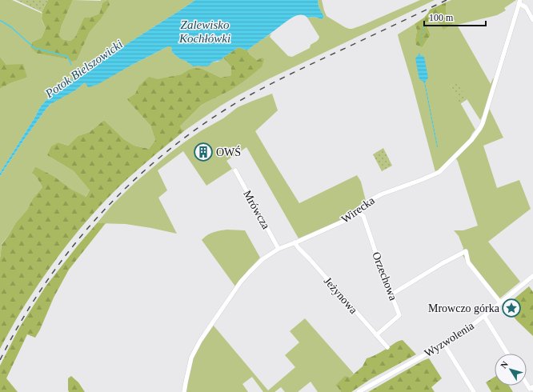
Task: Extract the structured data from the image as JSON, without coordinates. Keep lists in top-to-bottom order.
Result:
{
  "streets": {
    "street": [
      "Mrówcza",
      "Wirecka",
      "Orzechowa",
      "Jeżynowa",
      "Wyzwolenia"
    ]
  },
  "crossings": [
    ["Mrówcza", "Wirecka"],
    ["Wirecka", "Orzechowa"],
    ["Wirecka", "Jeżynowa"],
    ["Orzechowa", "Jeżynowa"]
  ],
  "water": ["Zalewisko Kochłówki", "Potok Bielszowicki"],
  "places": {
    "building": ["OWŚ"],
    "place": ["Mrowczo górka"]
  },
  "scale_bar": "100 m",
  "north": "top left"
}
